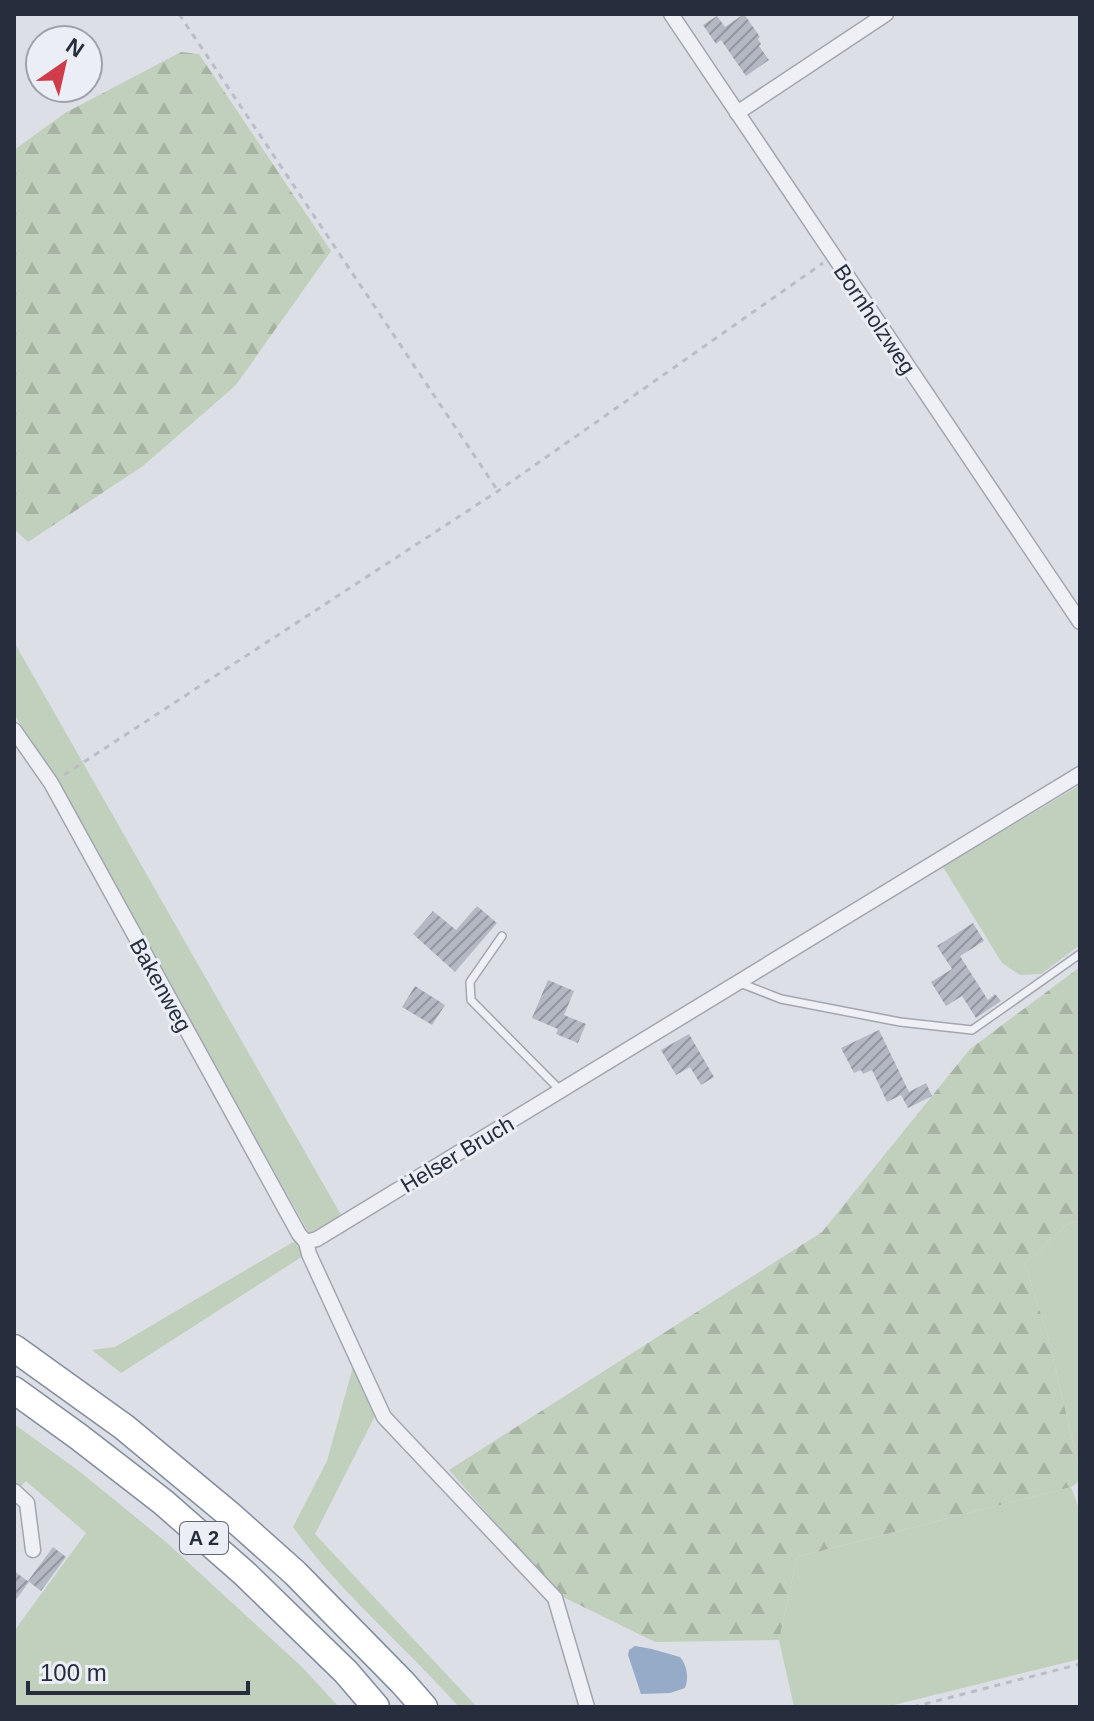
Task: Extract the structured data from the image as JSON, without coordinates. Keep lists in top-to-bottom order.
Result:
{
  "streets": {
    "highway": ["A 2"],
    "street": ["Bornholzweg", "Bakenweg", "Helser Bruch"]
  },
  "crossings": [
    ["Bakenweg", "Helser Bruch"]
  ],
  "scale_bar": "100 m",
  "north": "top right"
}
